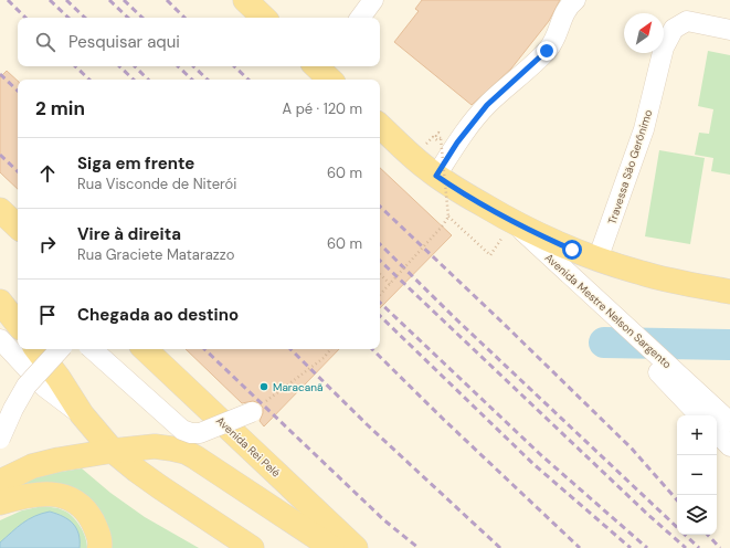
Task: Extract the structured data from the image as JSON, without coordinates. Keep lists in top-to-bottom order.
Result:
{
  "streets": {
    "main road": ["Avenida Rei Pelé"],
    "street": ["Travessa São Gerônimo", "Avenida Mestre Nelson Sargento"]
  },
  "places": ["Maracanã"],
  "north": "top right",
  "page": {
    "search": "Pesquisar aqui",
    "heading": ["2 min", "A pé · 120 m"],
    "list": [
      ["Siga em frente", "Rua Visconde de Niterói", "60 m"],
      ["Vire à direita", "Rua Graciete Matarazzo", "60 m"],
      "Chegada ao destino"
    ],
    "map_buttons": ["+", "−"]
  }
}
